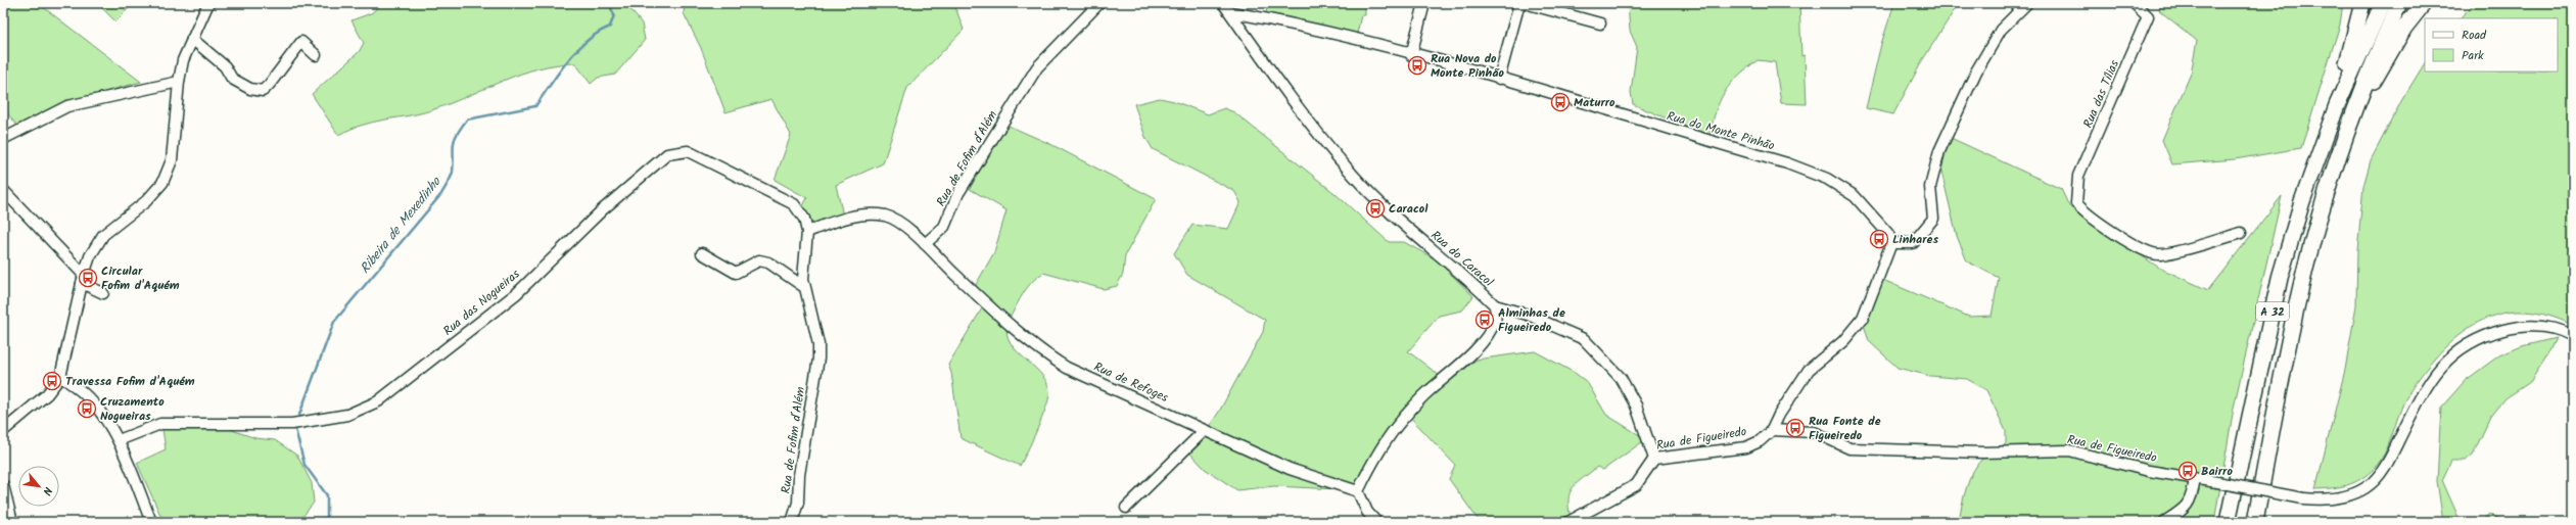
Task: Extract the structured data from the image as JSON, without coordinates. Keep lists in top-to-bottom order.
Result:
{
  "streets": {
    "highway": ["A 32"],
    "street": [
      "Rua das Tílias",
      "Rua do Monte Pinhão",
      "Rua de Fofim d´Além",
      "Rua do Caracol",
      "Rua das Nogueiras",
      "Rua de Refoges",
      "Rua de Figueiredo"
    ]
  },
  "crossings": [
    ["Rua do Monte Pinhão", "Rua do Caracol"],
    ["Rua de Fofim d´Além", "Rua das Nogueiras"],
    ["Rua de Fofim d´Além", "Rua de Refoges"],
    ["Rua do Caracol", "Rua de Refoges"]
  ],
  "water": ["Ribeira de Mexedinho"],
  "places": {
    "bus stop": [
      "Rua Nova do Monte Pinhão",
      "Maturro",
      "Caracol",
      "Linhares",
      "Circular Fofim d'Aquém",
      "Alminhas de Figueiredo",
      "Travessa Fofim d'Aquém",
      "Cruzamento Nogueiras",
      "Rua Fonte de Figueiredo",
      "Bairro"
    ]
  },
  "legend": ["Road", "Park"],
  "north": "bottom right"
}
